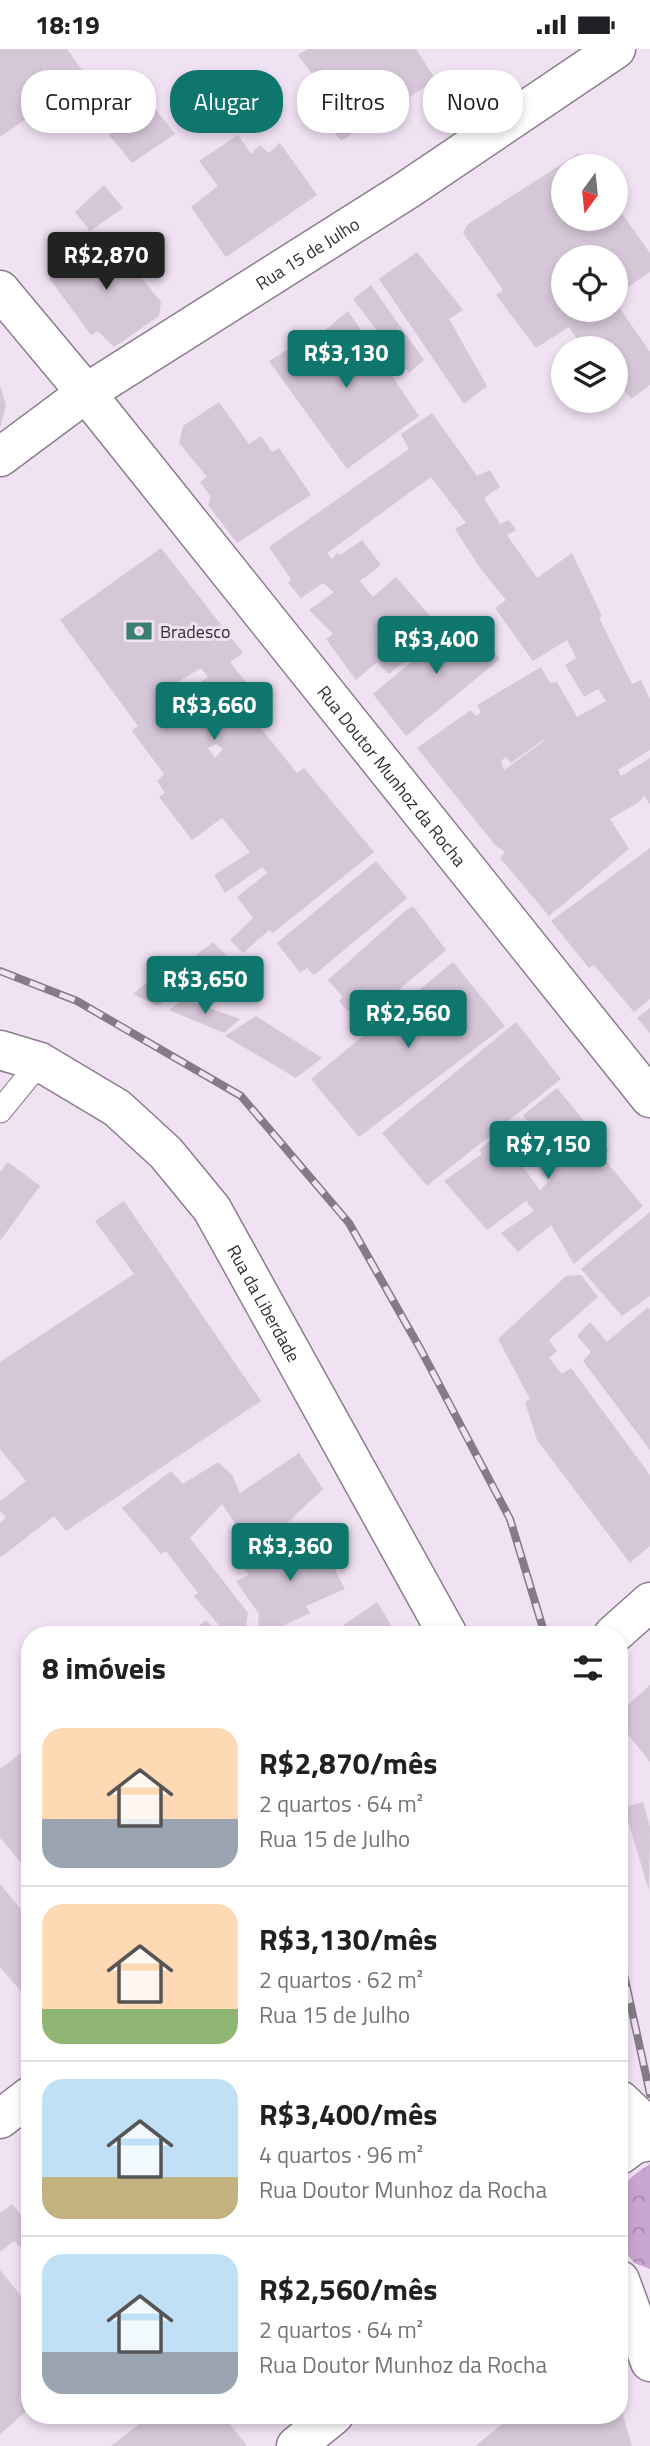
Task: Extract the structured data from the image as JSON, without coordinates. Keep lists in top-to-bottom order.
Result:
{
  "streets": {
    "main road": ["Rua 15 de Julho", "Rua Doutor Munhoz da Rocha", "Rua da Liberdade"]
  },
  "crossings": [
    ["Rua 15 de Julho", "Rua Doutor Munhoz da Rocha"]
  ],
  "places": {
    "bank": ["Bradesco"]
  },
  "north": "bottom",
  "page": {
    "status": "18:19",
    "chip": [
      "Comprar",
      "Alugar",
      "Filtros",
      "Novo"
    ],
    "price": [
      "R$2,870",
      "R$3,130",
      "R$3,400",
      "R$3,660",
      "R$3,650",
      "R$2,560",
      "R$7,150",
      "R$3,360"
    ],
    "heading": "8 imóveis",
    "list": [
      {
        "name": "R$2,870/mês",
        "note": "2 quartos · 64 m² · Rua 15 de Julho"
      },
      {
        "name": "R$3,130/mês",
        "note": "2 quartos · 62 m² · Rua 15 de Julho"
      },
      {
        "name": "R$3,400/mês",
        "note": "4 quartos · 96 m² · Rua Doutor Munhoz da Rocha"
      },
      {
        "name": "R$2,560/mês",
        "note": "2 quartos · 64 m² · Rua Doutor Munhoz da Rocha"
      }
    ]
  }
}
